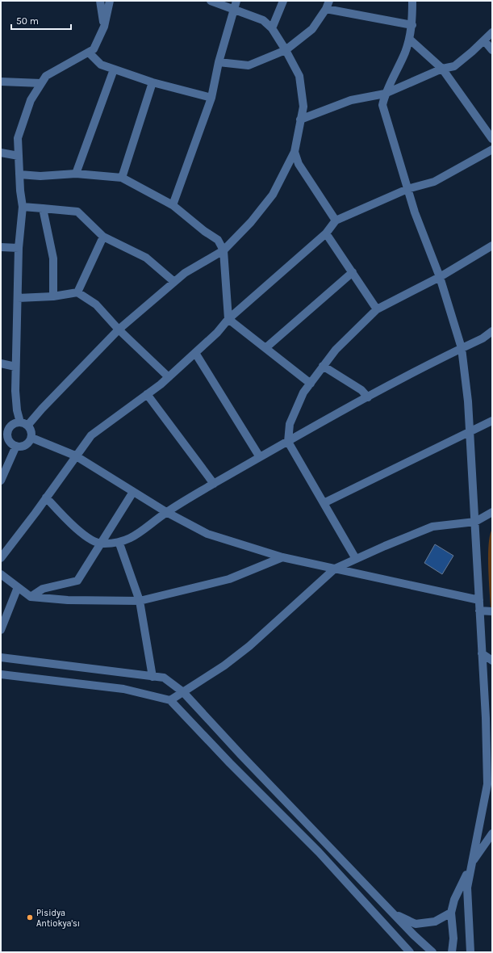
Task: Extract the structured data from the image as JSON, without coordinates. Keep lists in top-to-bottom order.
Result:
{
  "places": ["Pisidya Antiokya'sı"],
  "scale_bar": "50 m"
}
